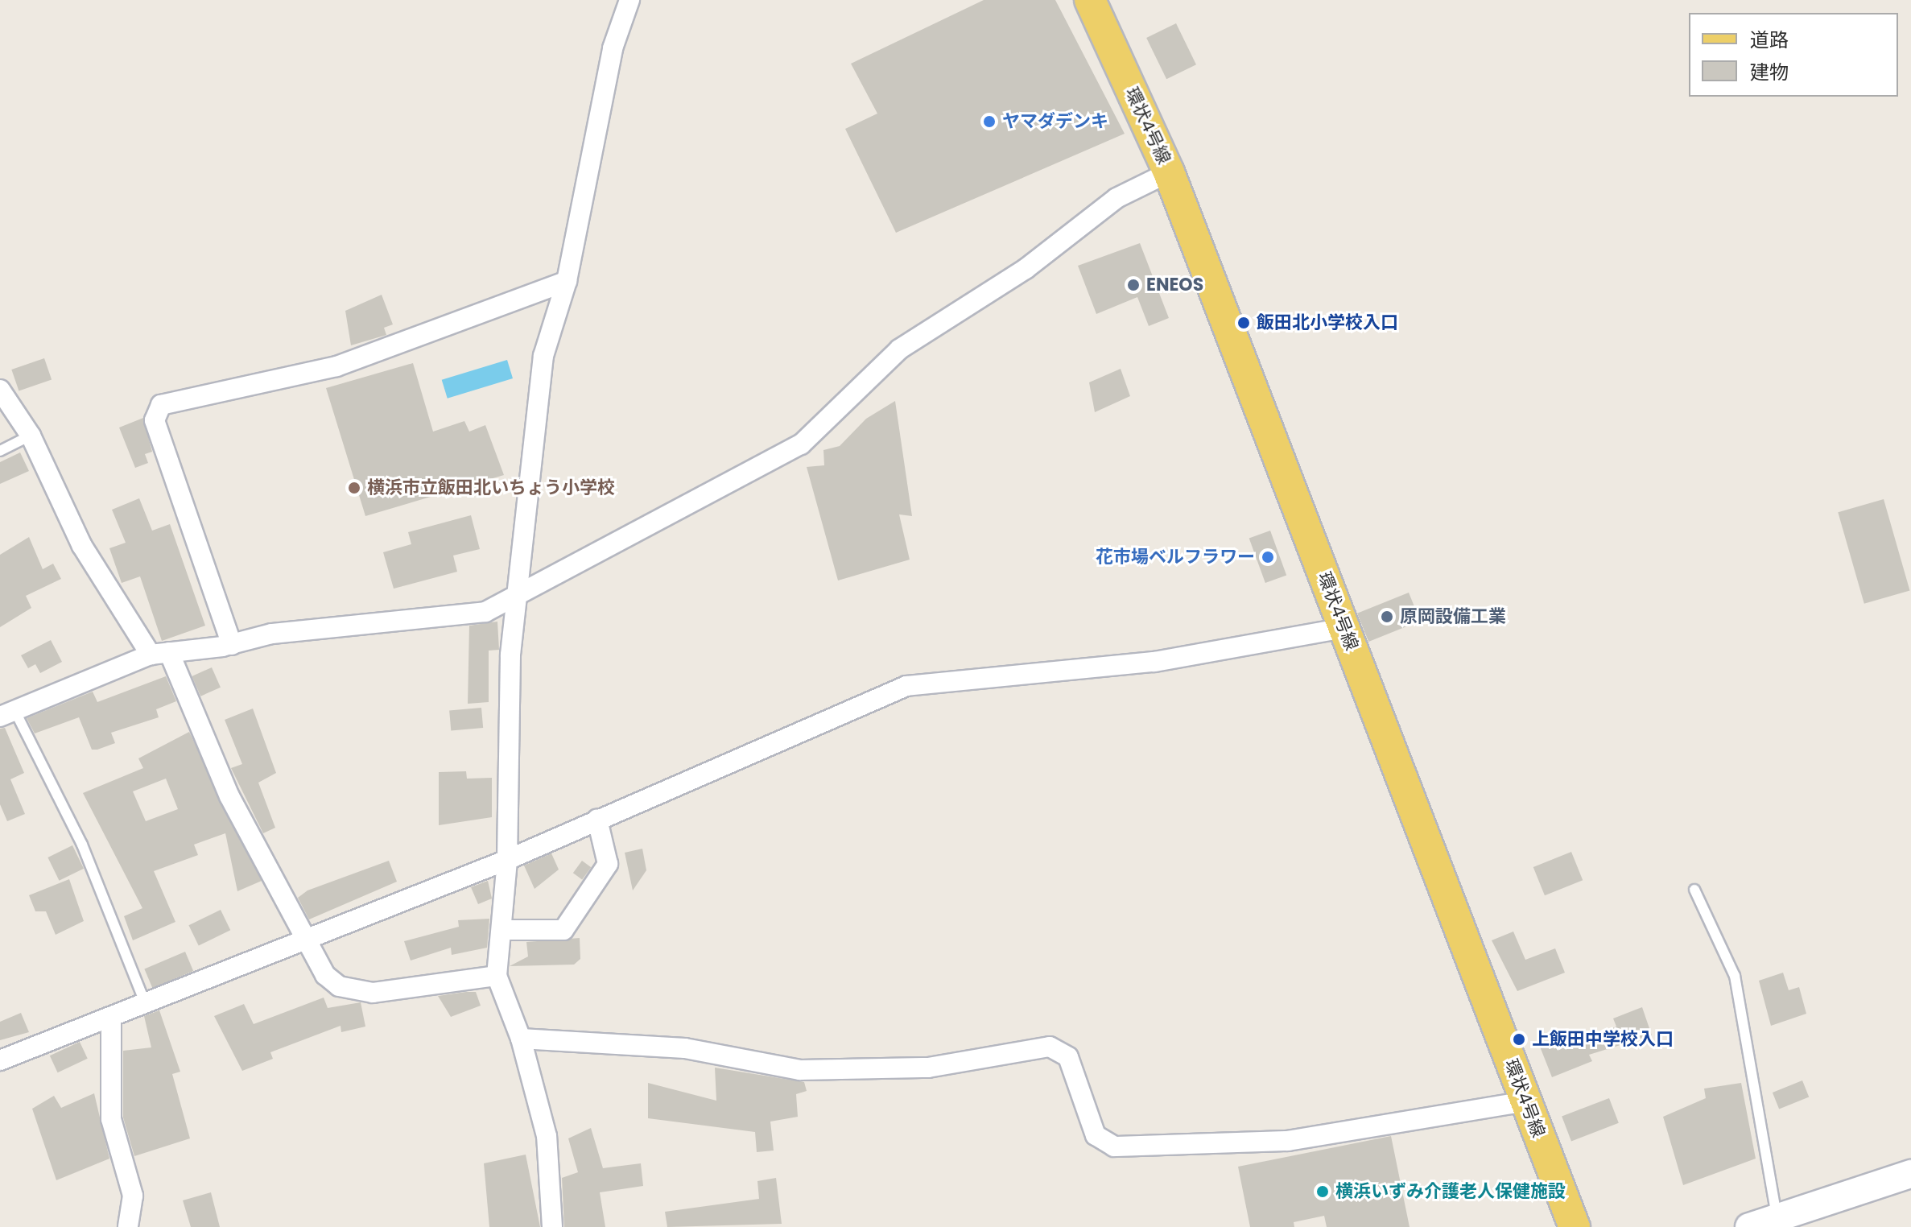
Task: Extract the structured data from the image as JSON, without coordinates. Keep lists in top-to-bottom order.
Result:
{
  "streets": {
    "main road": ["環状4号線"]
  },
  "places": [
    "ヤマダデンキ",
    "ENEOS",
    "飯田北小学校入口",
    "横浜市立飯田北いちょう小学校",
    "花市場ベルフラワー",
    "原岡設備工業",
    "上飯田中学校入口",
    "横浜いずみ介護老人保健施設"
  ],
  "legend": ["道路", "建物"]
}
